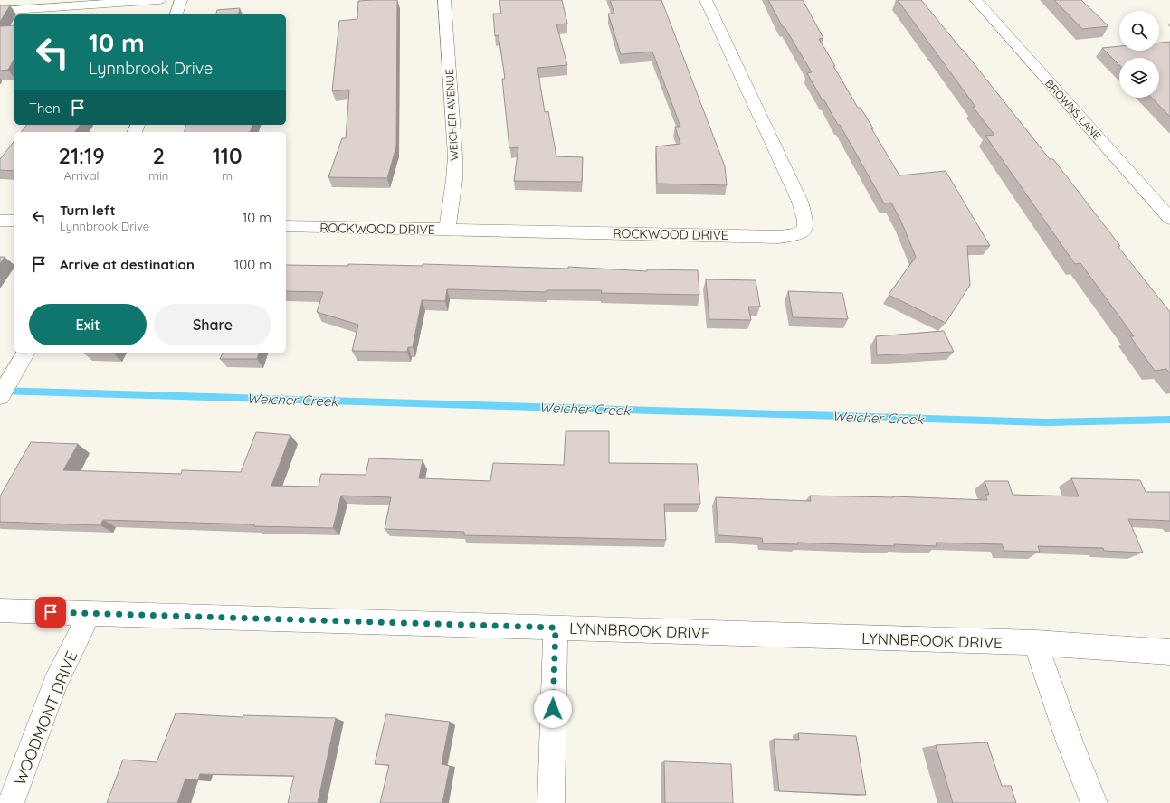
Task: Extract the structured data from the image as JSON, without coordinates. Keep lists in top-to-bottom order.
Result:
{
  "streets": {
    "street": [
      "BROWNS LANE",
      "WEICHER AVENUE",
      "ROCKWOOD DRIVE",
      "LYNNBROOK DRIVE",
      "WOODMONT DRIVE"
    ]
  },
  "crossings": [
    ["WEICHER AVENUE", "ROCKWOOD DRIVE"],
    ["LYNNBROOK DRIVE", "WOODMONT DRIVE"]
  ],
  "water": ["Weicher Creek"],
  "page": {
    "turn": ["10 m", "Lynnbrook Drive"],
    "then": "Then",
    "eta": [
      "21:19",
      "Arrival",
      "2",
      "min",
      "110",
      "m"
    ],
    "list": [
      {
        "name": "Turn left",
        "note": "Lynnbrook Drive",
        "value": "10 m"
      },
      {
        "name": "Arrive at destination",
        "value": "100 m"
      }
    ],
    "buttons": ["Exit", "Share"]
  }
}
